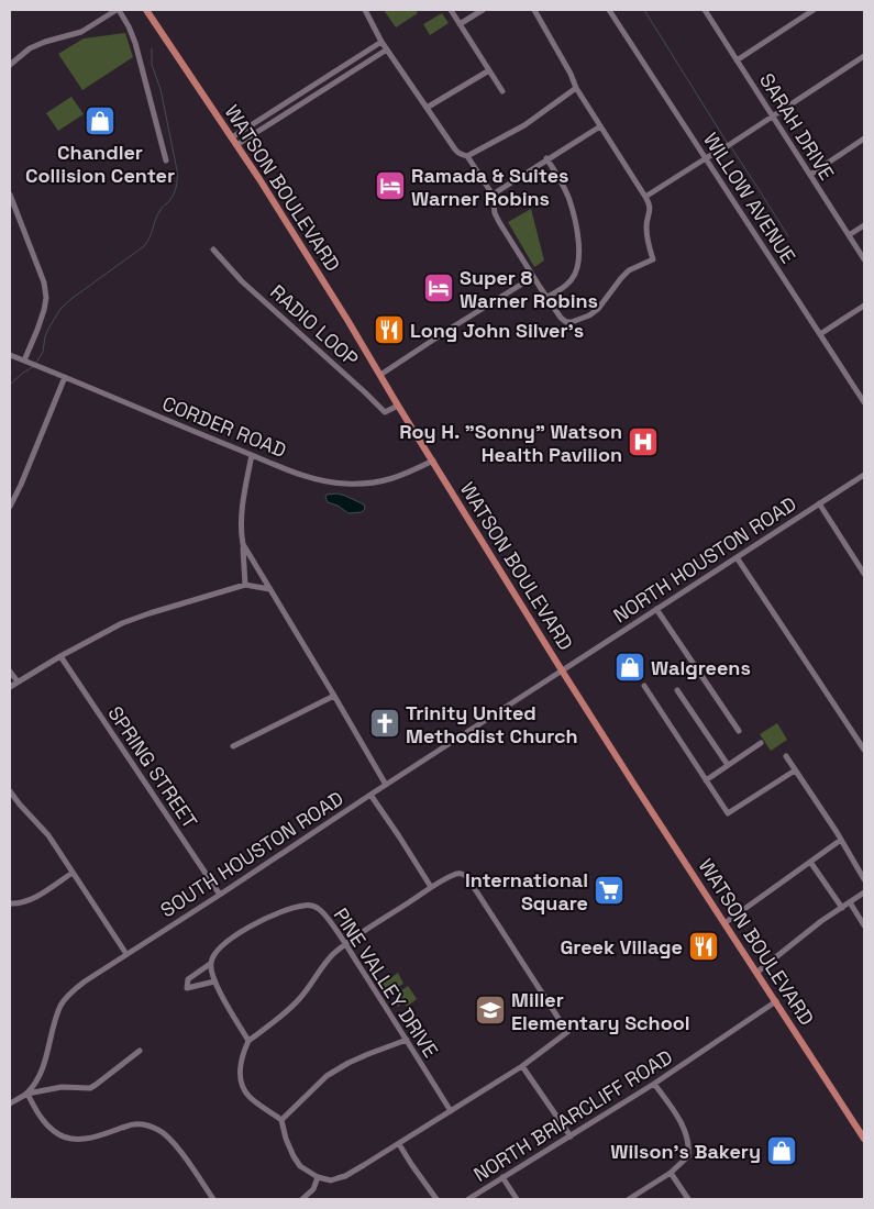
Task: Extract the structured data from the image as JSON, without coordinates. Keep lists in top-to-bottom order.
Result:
{
  "streets": {
    "main road": ["WATSON BOULEVARD"],
    "street": [
      "SARAH DRIVE",
      "WILLOW AVENUE",
      "RADIO LOOP",
      "CORDER ROAD",
      "NORTH HOUSTON ROAD",
      "SPRING STREET",
      "SOUTH HOUSTON ROAD",
      "PINE VALLEY DRIVE",
      "NORTH BRIARCLIFF ROAD"
    ]
  },
  "crossings": [
    ["WATSON BOULEVARD", "RADIO LOOP"],
    ["WATSON BOULEVARD", "CORDER ROAD"],
    ["WATSON BOULEVARD", "NORTH HOUSTON ROAD"],
    ["WATSON BOULEVARD", "SOUTH HOUSTON ROAD"],
    ["WATSON BOULEVARD", "NORTH BRIARCLIFF ROAD"],
    ["NORTH HOUSTON ROAD", "SOUTH HOUSTON ROAD"],
    ["SPRING STREET", "SOUTH HOUSTON ROAD"]
  ],
  "places": {
    "shop": ["Chandler Collision Center", "Walgreens", "Wilson's Bakery"],
    "hotel": ["Ramada & Suites Warner Robins", "Super 8 Warner Robins"],
    "restaurant": ["Long John Silver's", "Greek Village"],
    "hospital": ["Roy H. \"Sonny\" Watson Health Pavilion"],
    "church": ["Trinity United Methodist Church"],
    "supermarket": ["International Square"],
    "school or university": ["Miller Elementary School"]
  }
}
